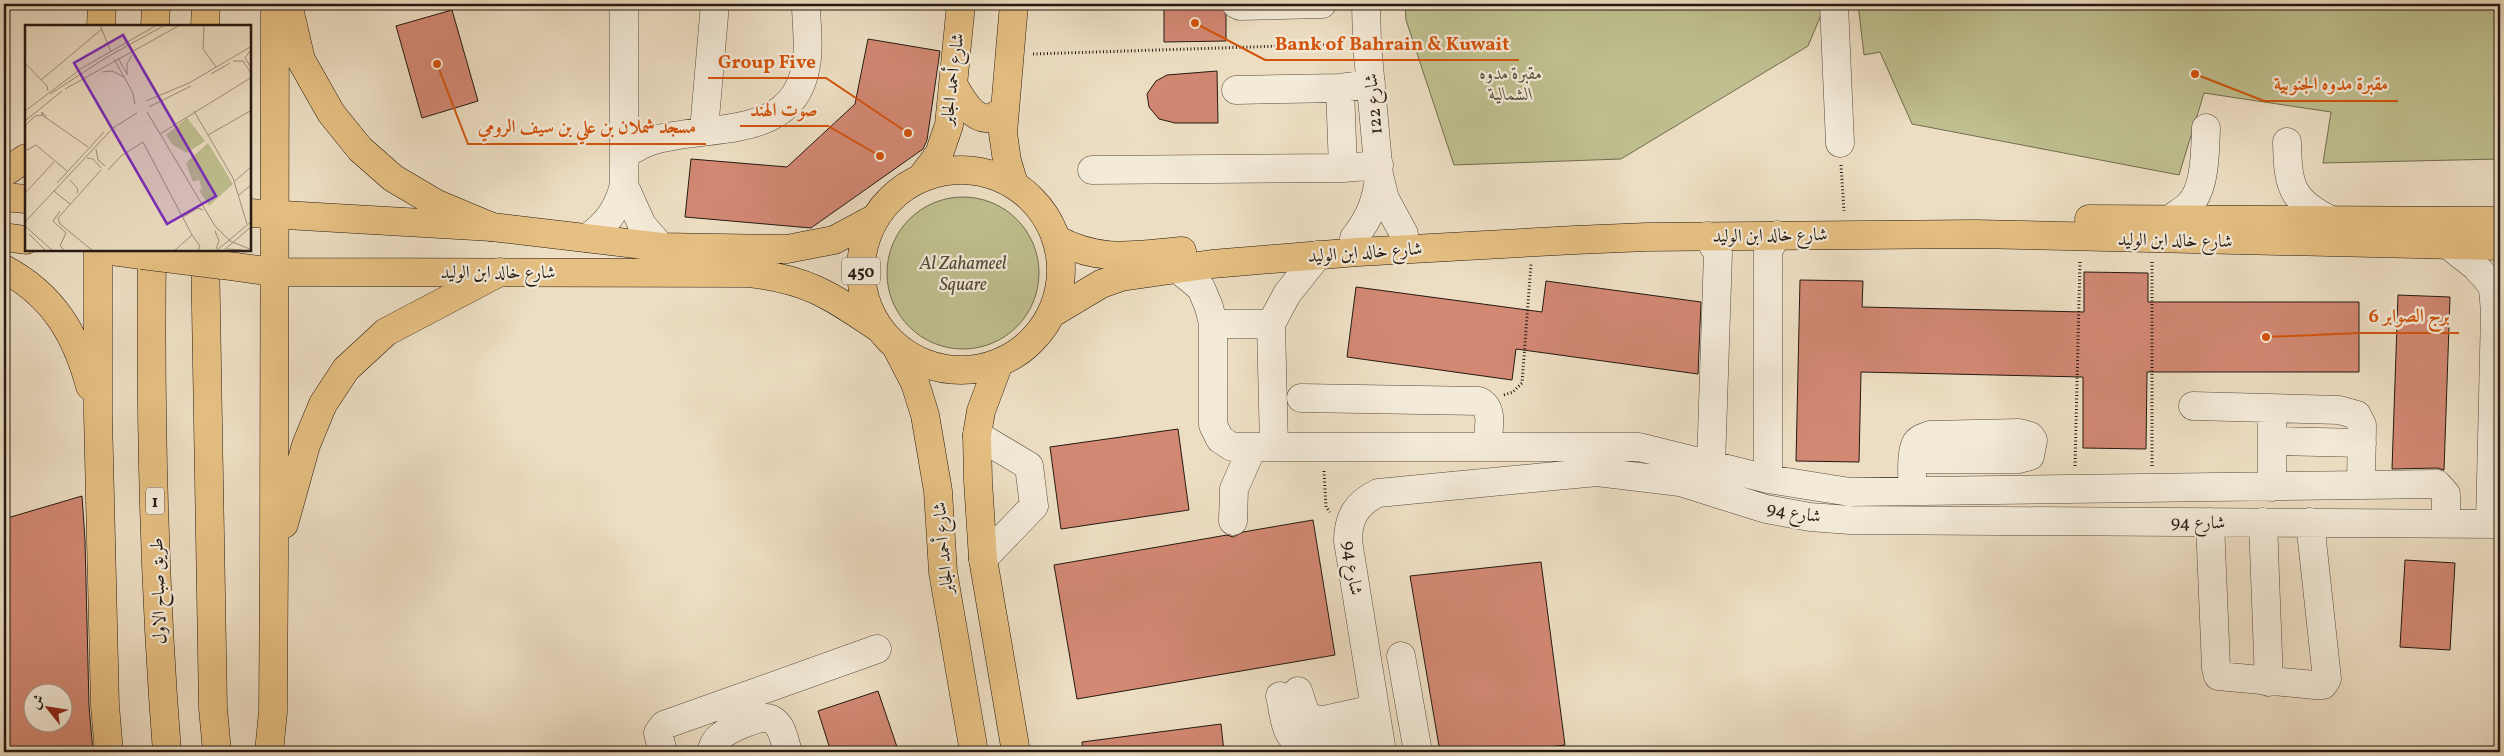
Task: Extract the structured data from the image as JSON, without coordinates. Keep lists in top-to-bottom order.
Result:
{
  "streets": {
    "main road": [
      "شارع أحمد الجابر",
      "شارع خالد ابن الوليد",
      "450",
      "1",
      "طريق صباح الاول"
    ],
    "street": ["شارع 122", "شارع 94"]
  },
  "crossings": [
    ["شارع أحمد الجابر", "شارع خالد ابن الوليد"],
    ["شارع أحمد الجابر", "450"],
    ["شارع 122", "شارع خالد ابن الوليد"],
    ["شارع خالد ابن الوليد", "450"],
    ["شارع خالد ابن الوليد", "شارع 94"],
    ["شارع خالد ابن الوليد", "طريق صباح الاول"]
  ],
  "parks": ["مقبرة مدوه الشمالية", "Al Zahameel Square"],
  "places": [
    "Bank of Bahrain & Kuwait",
    "مسجد شملان بن علي بن سيف الرومي",
    "مقبرة مدوه الجنوبية",
    "Group Five",
    "صوت الهند",
    "برج الصوابر 6"
  ],
  "north": "top left"
}
